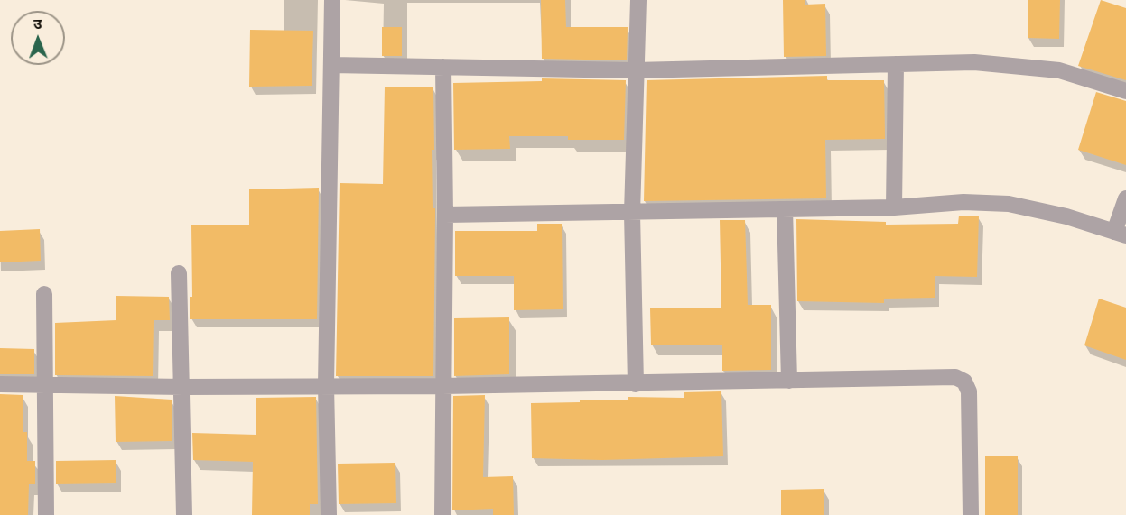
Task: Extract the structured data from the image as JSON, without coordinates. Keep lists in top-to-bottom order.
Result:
{
  "north": "top"
}
